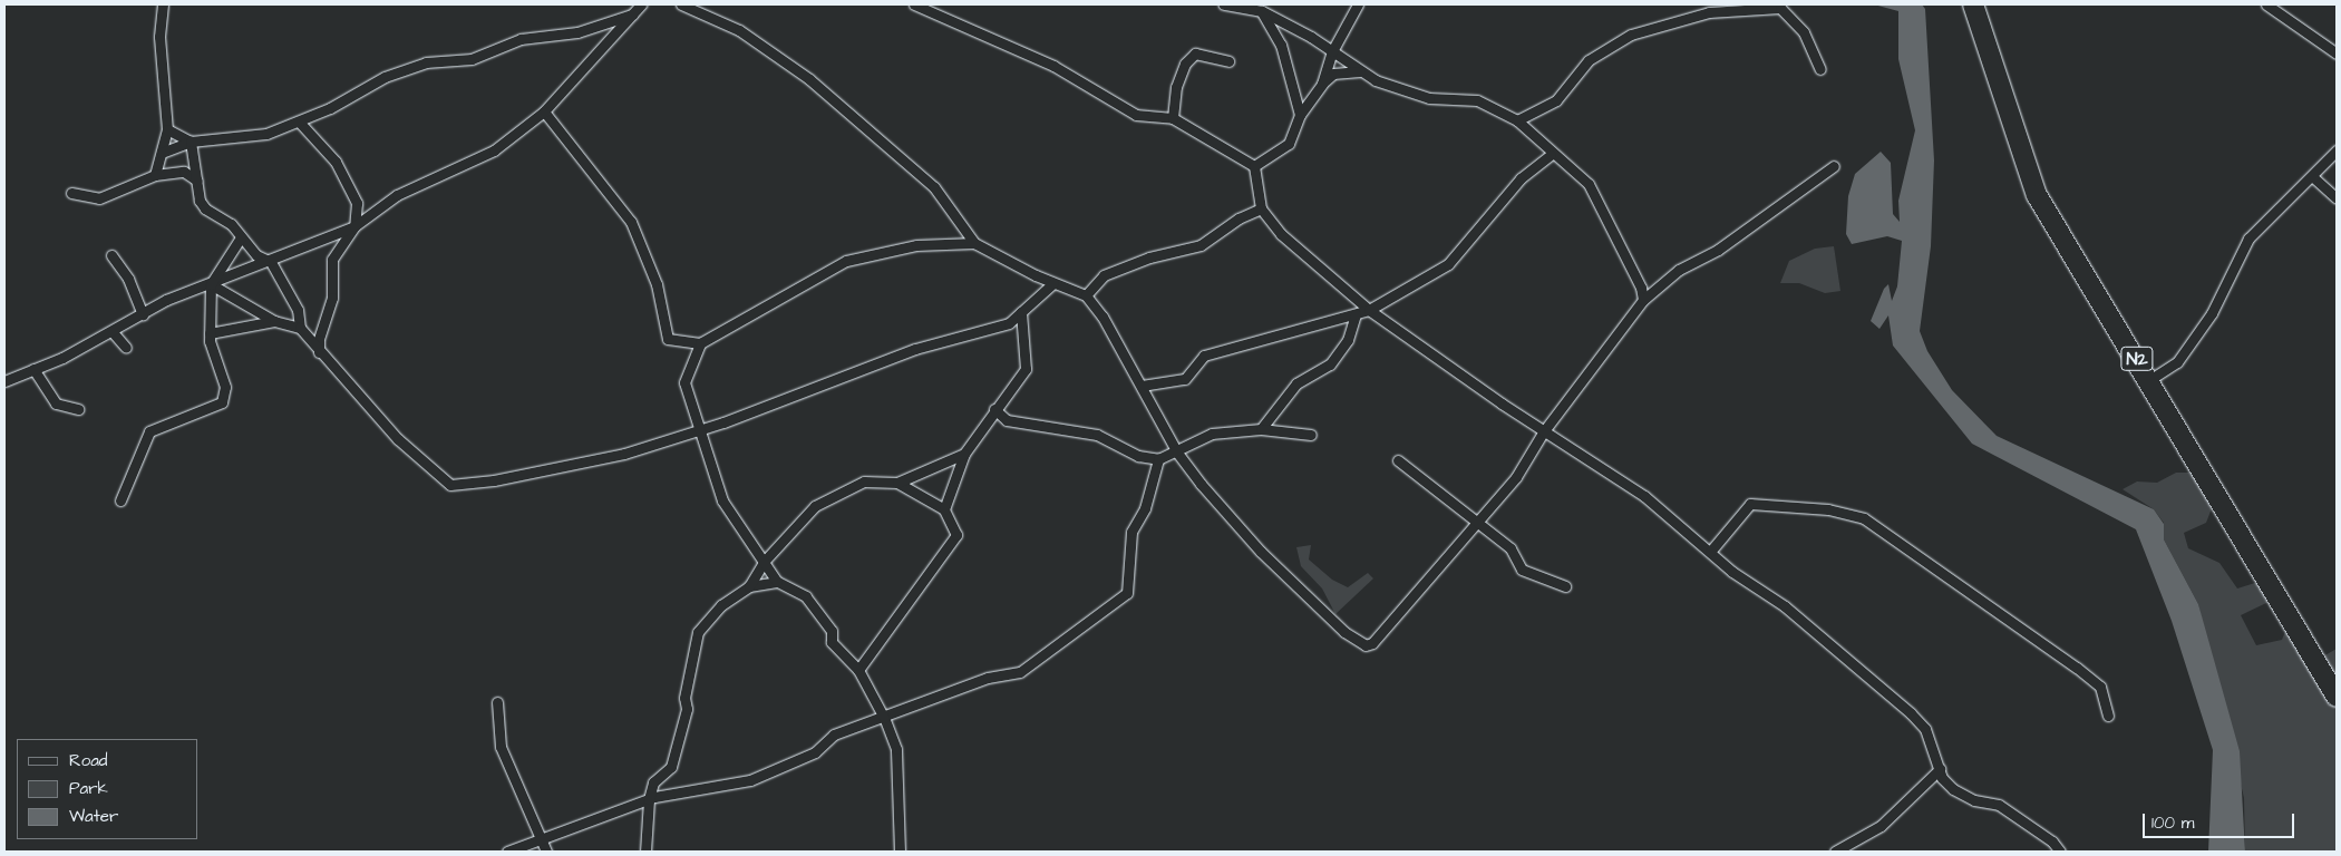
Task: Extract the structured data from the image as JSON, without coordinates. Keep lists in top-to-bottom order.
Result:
{
  "streets": {
    "highway": ["N2"]
  },
  "legend": ["Road", "Park", "Water"],
  "scale_bar": "100 m"
}
